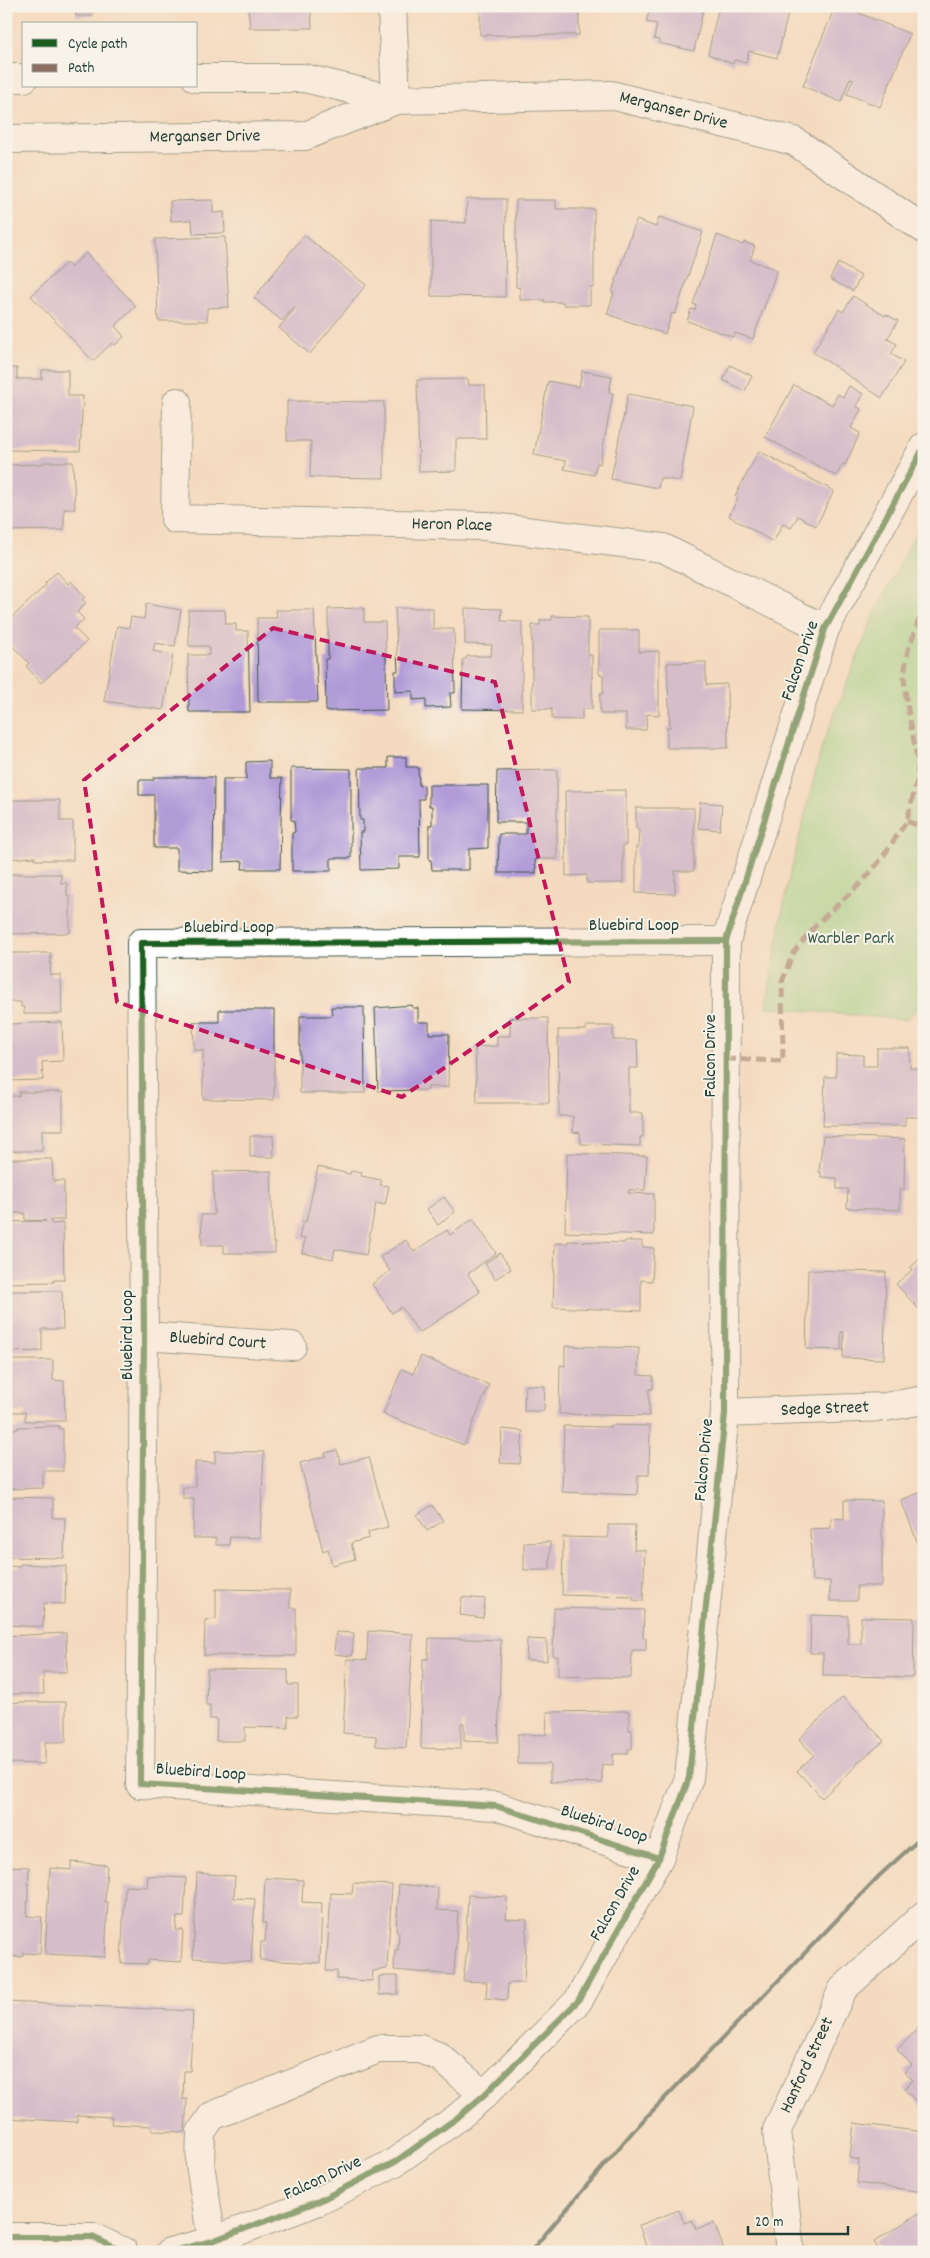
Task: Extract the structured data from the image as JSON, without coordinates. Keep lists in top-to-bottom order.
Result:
{
  "streets": {
    "street": [
      "Merganser Drive",
      "Heron Place",
      "Falcon Drive",
      "Bluebird Loop",
      "Bluebird Court",
      "Sedge Street",
      "Hanford Street"
    ]
  },
  "crossings": [
    ["Heron Place", "Falcon Drive"],
    ["Falcon Drive", "Bluebird Loop"],
    ["Falcon Drive", "Sedge Street"],
    ["Bluebird Loop", "Bluebird Court"]
  ],
  "parks": ["Warbler Park"],
  "legend": ["Cycle path", "Path"],
  "scale_bar": "20 m"
}
